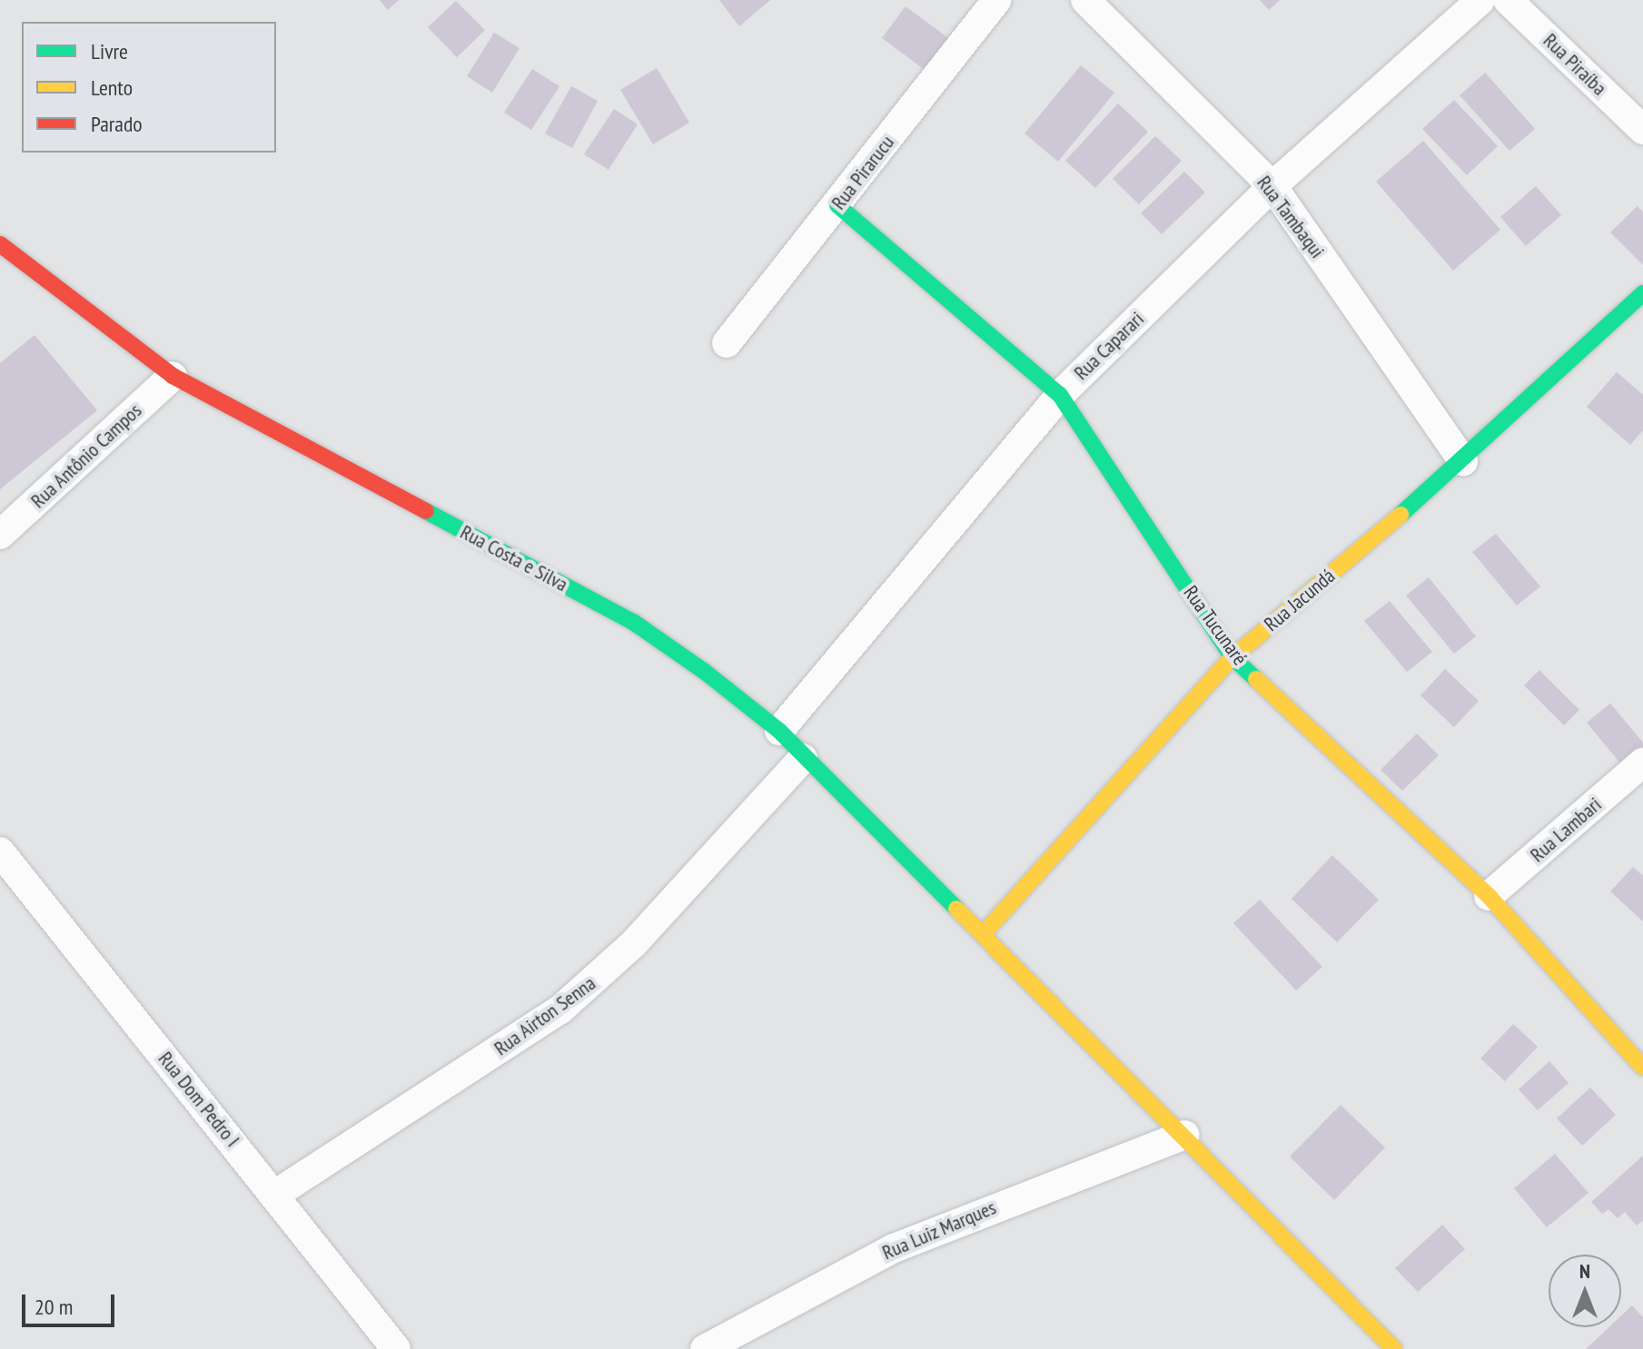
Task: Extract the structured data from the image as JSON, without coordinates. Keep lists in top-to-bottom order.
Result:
{
  "streets": {
    "street": [
      "Rua Piraíba",
      "Rua Pirarucu",
      "Rua Tambaqui",
      "Rua Caparari",
      "Rua Antônio Campos",
      "Rua Costa e Silva",
      "Rua Jacundá",
      "Rua Tucunaré",
      "Rua Lambari",
      "Rua Airton Senna",
      "Rua Dom Pedro I",
      "Rua Luiz Marques"
    ]
  },
  "crossings": [
    ["Rua Pirarucu", "Rua Tucunaré"],
    ["Rua Tambaqui", "Rua Caparari"],
    ["Rua Tambaqui", "Rua Jacundá"],
    ["Rua Caparari", "Rua Costa e Silva"],
    ["Rua Caparari", "Rua Tucunaré"],
    ["Rua Antônio Campos", "Rua Costa e Silva"],
    ["Rua Costa e Silva", "Rua Jacundá"],
    ["Rua Costa e Silva", "Rua Airton Senna"],
    ["Rua Costa e Silva", "Rua Luiz Marques"],
    ["Rua Jacundá", "Rua Tucunaré"],
    ["Rua Tucunaré", "Rua Lambari"],
    ["Rua Airton Senna", "Rua Dom Pedro I"]
  ],
  "legend": ["Livre", "Lento", "Parado"],
  "scale_bar": "20 m",
  "north": "top"
}
